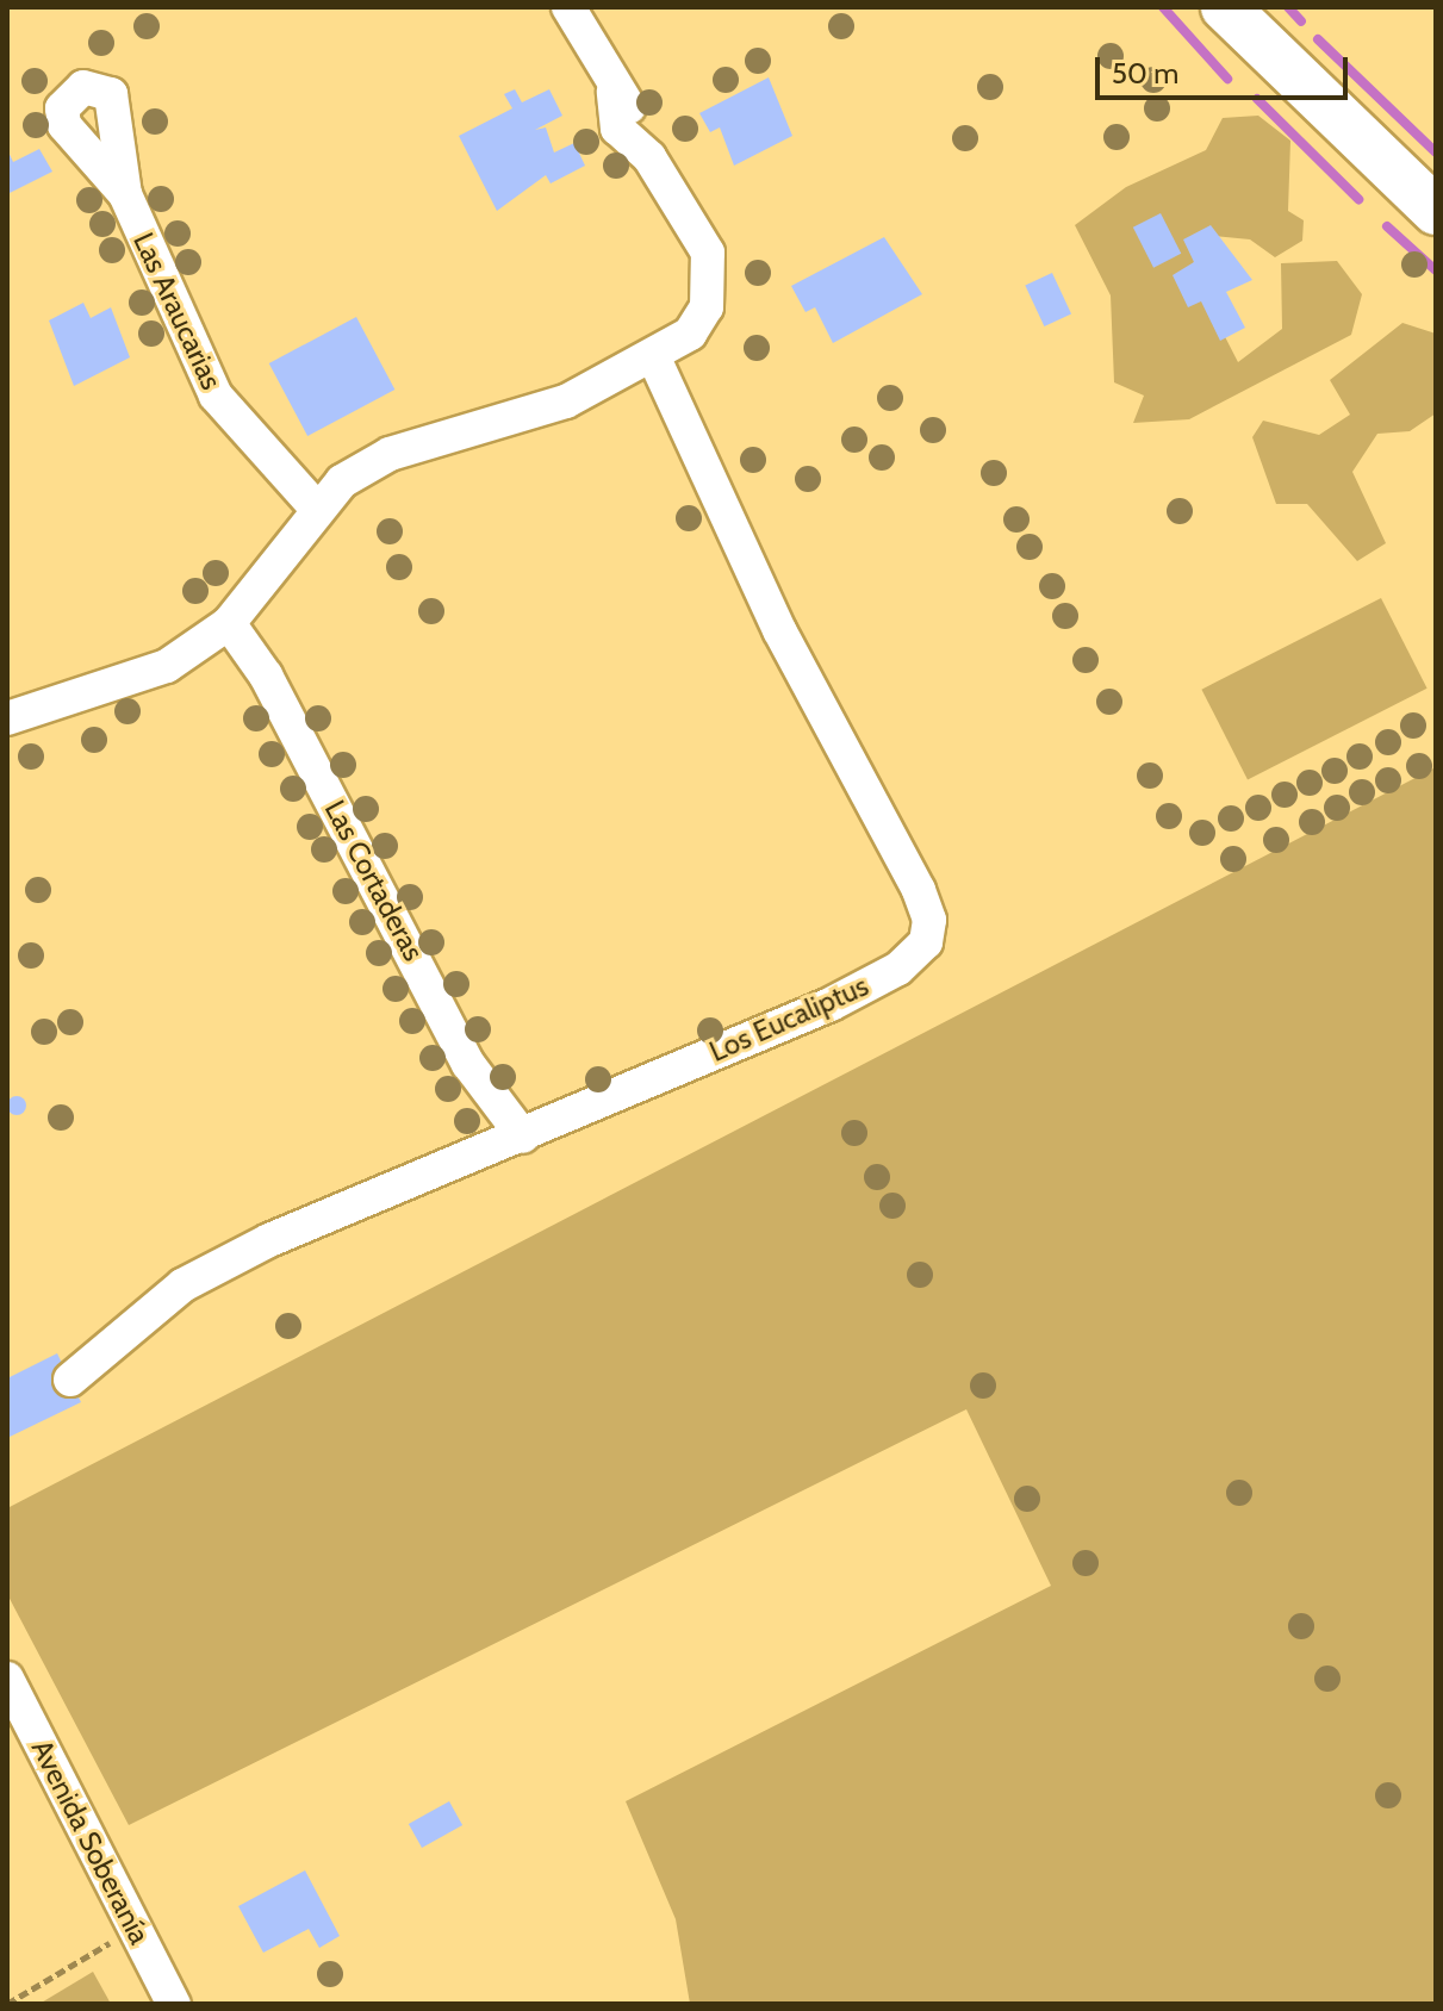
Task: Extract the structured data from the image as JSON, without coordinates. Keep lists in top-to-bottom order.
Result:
{
  "streets": {
    "street": [
      "Las Araucarias",
      "Las Cortaderas",
      "Los Eucaliptus",
      "Avenida Soberanía"
    ]
  },
  "crossings": [
    ["Las Cortaderas", "Los Eucaliptus"]
  ],
  "scale_bar": "50 m"
}
